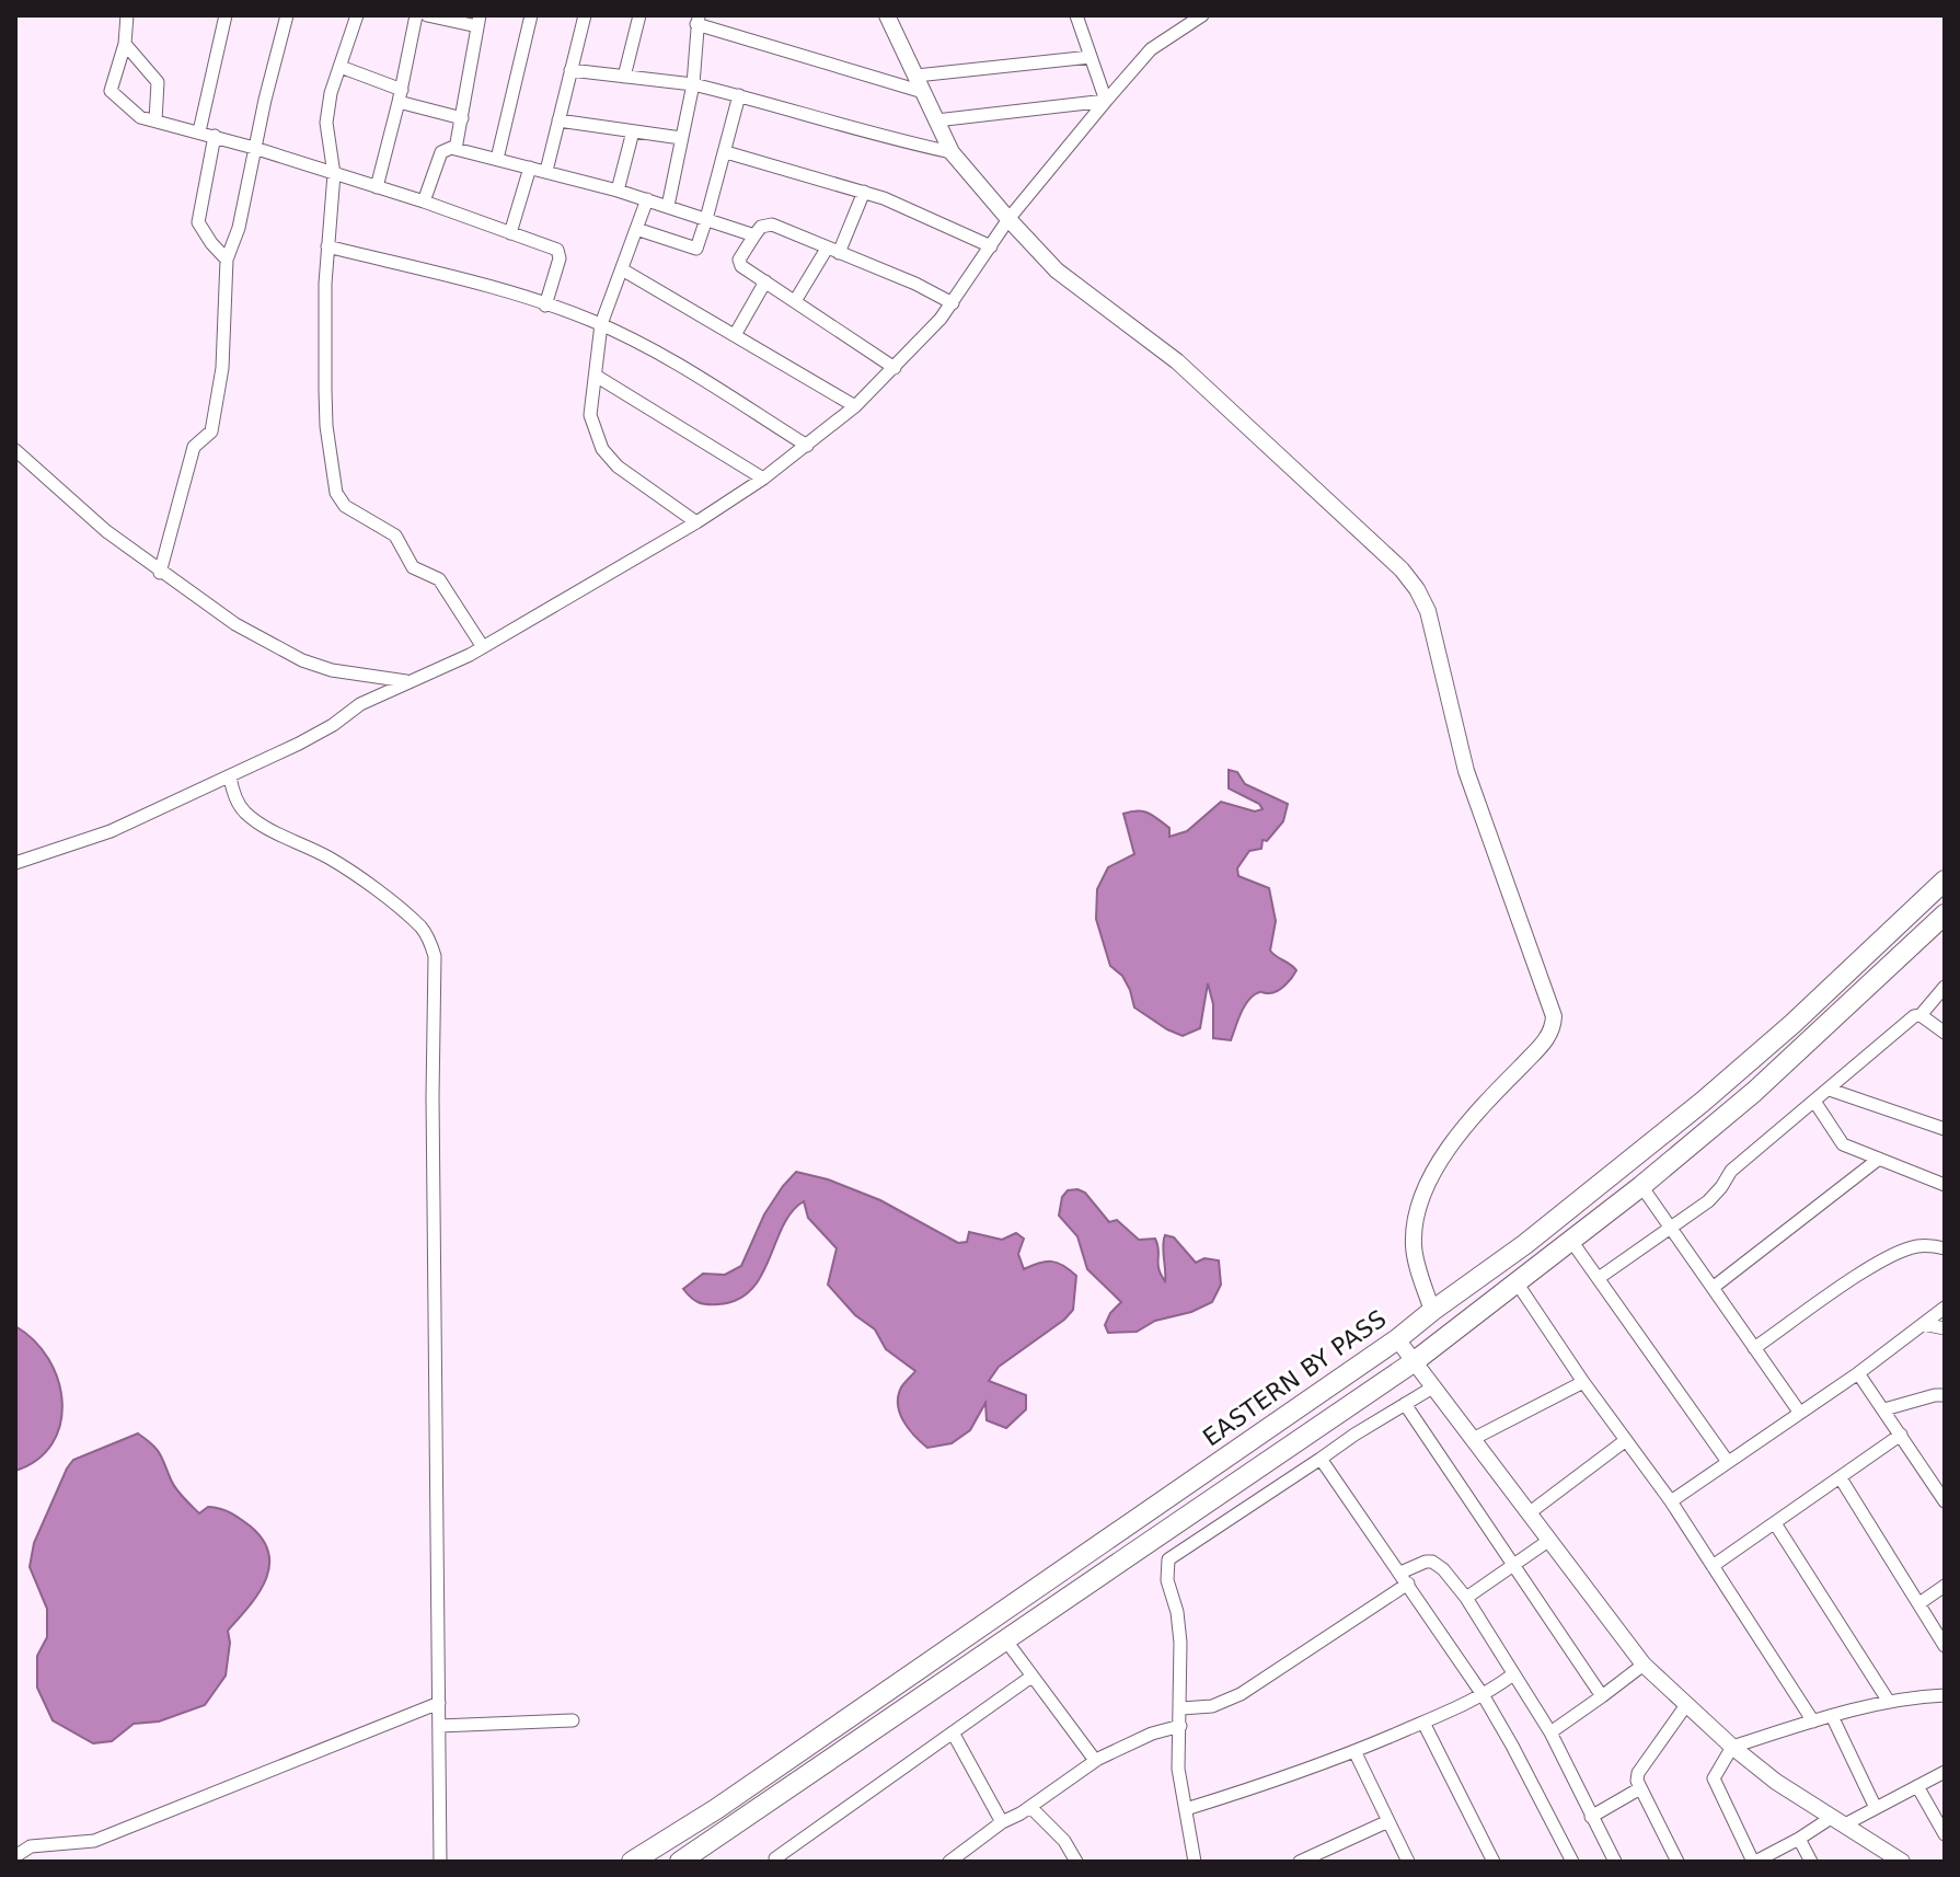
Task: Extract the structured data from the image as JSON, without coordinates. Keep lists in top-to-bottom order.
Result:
{
  "streets": {
    "main road": ["EASTERN BY PASS"]
  }
}
